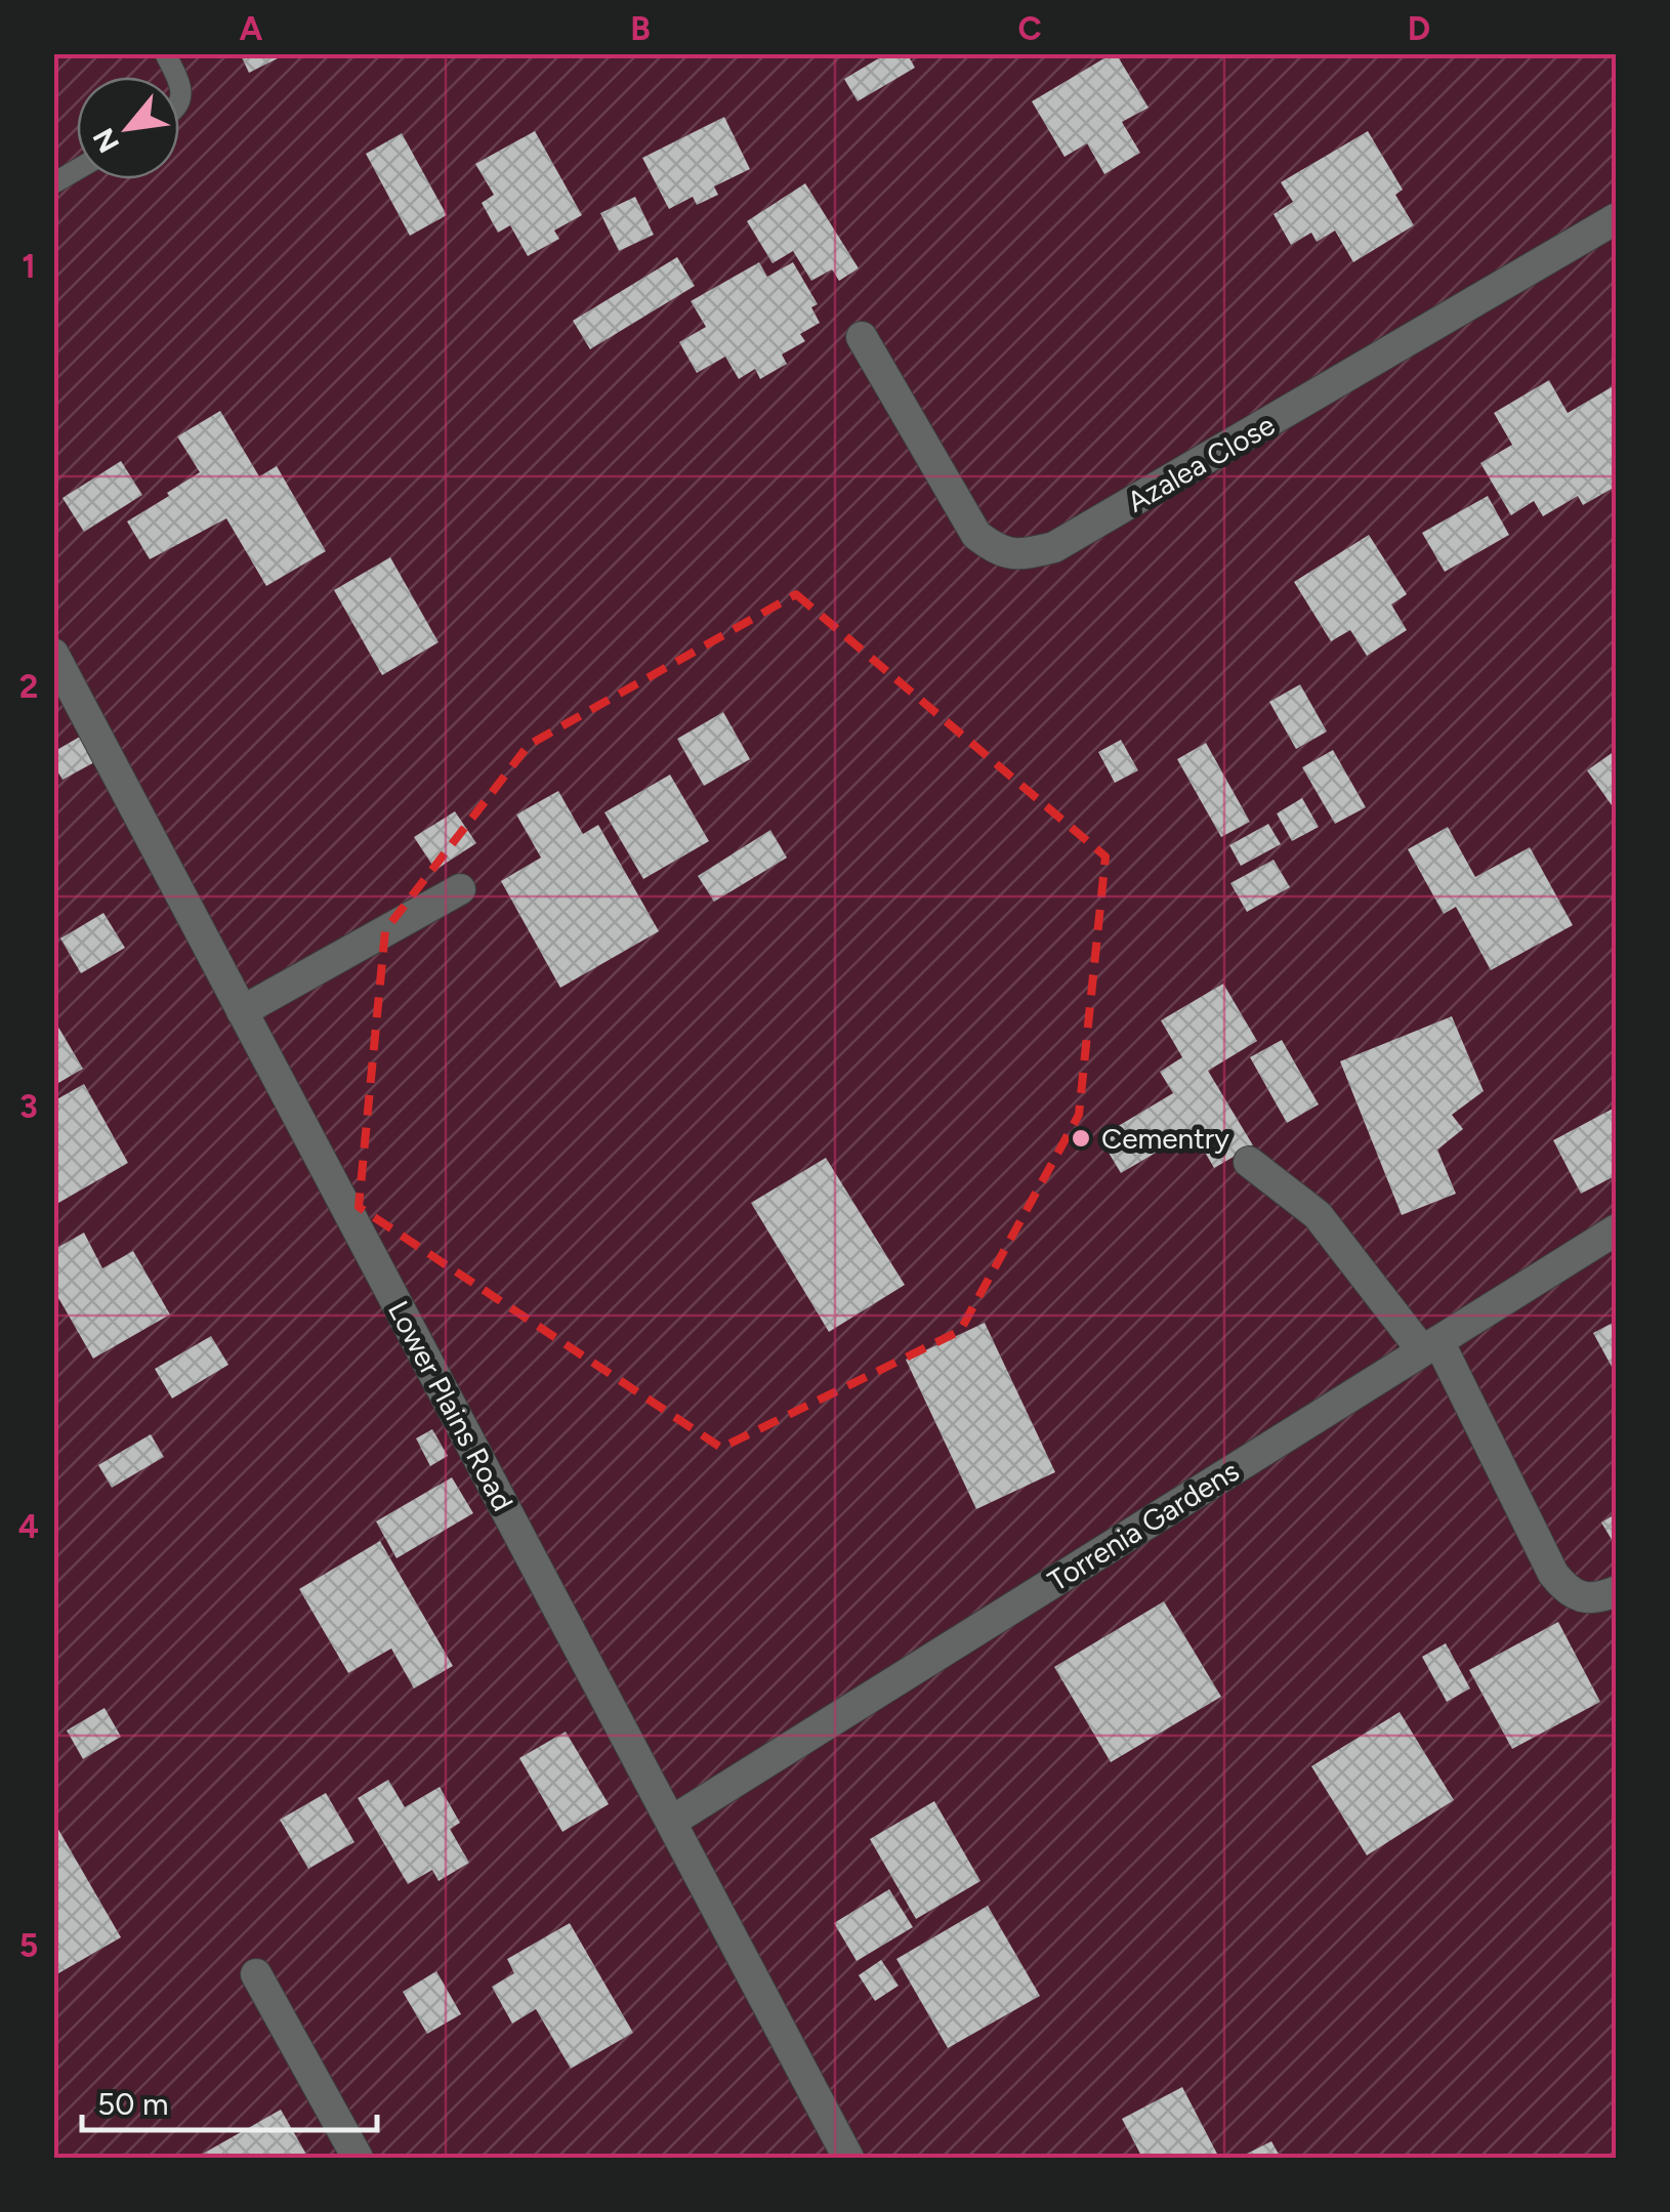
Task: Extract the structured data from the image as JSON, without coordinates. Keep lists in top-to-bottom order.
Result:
{
  "streets": {
    "street": ["Azalea Close", "Lower Plains Road", "Torrenia Gardens"]
  },
  "crossings": [
    ["Lower Plains Road", "Torrenia Gardens"]
  ],
  "places": ["Cementry"],
  "scale_bar": "50 m",
  "north": "bottom left",
  "grid": {
    "columns": [
      "A",
      "B",
      "C",
      "D"
    ],
    "rows": [
      "1",
      "2",
      "3",
      "4",
      "5"
    ]
  }
}
